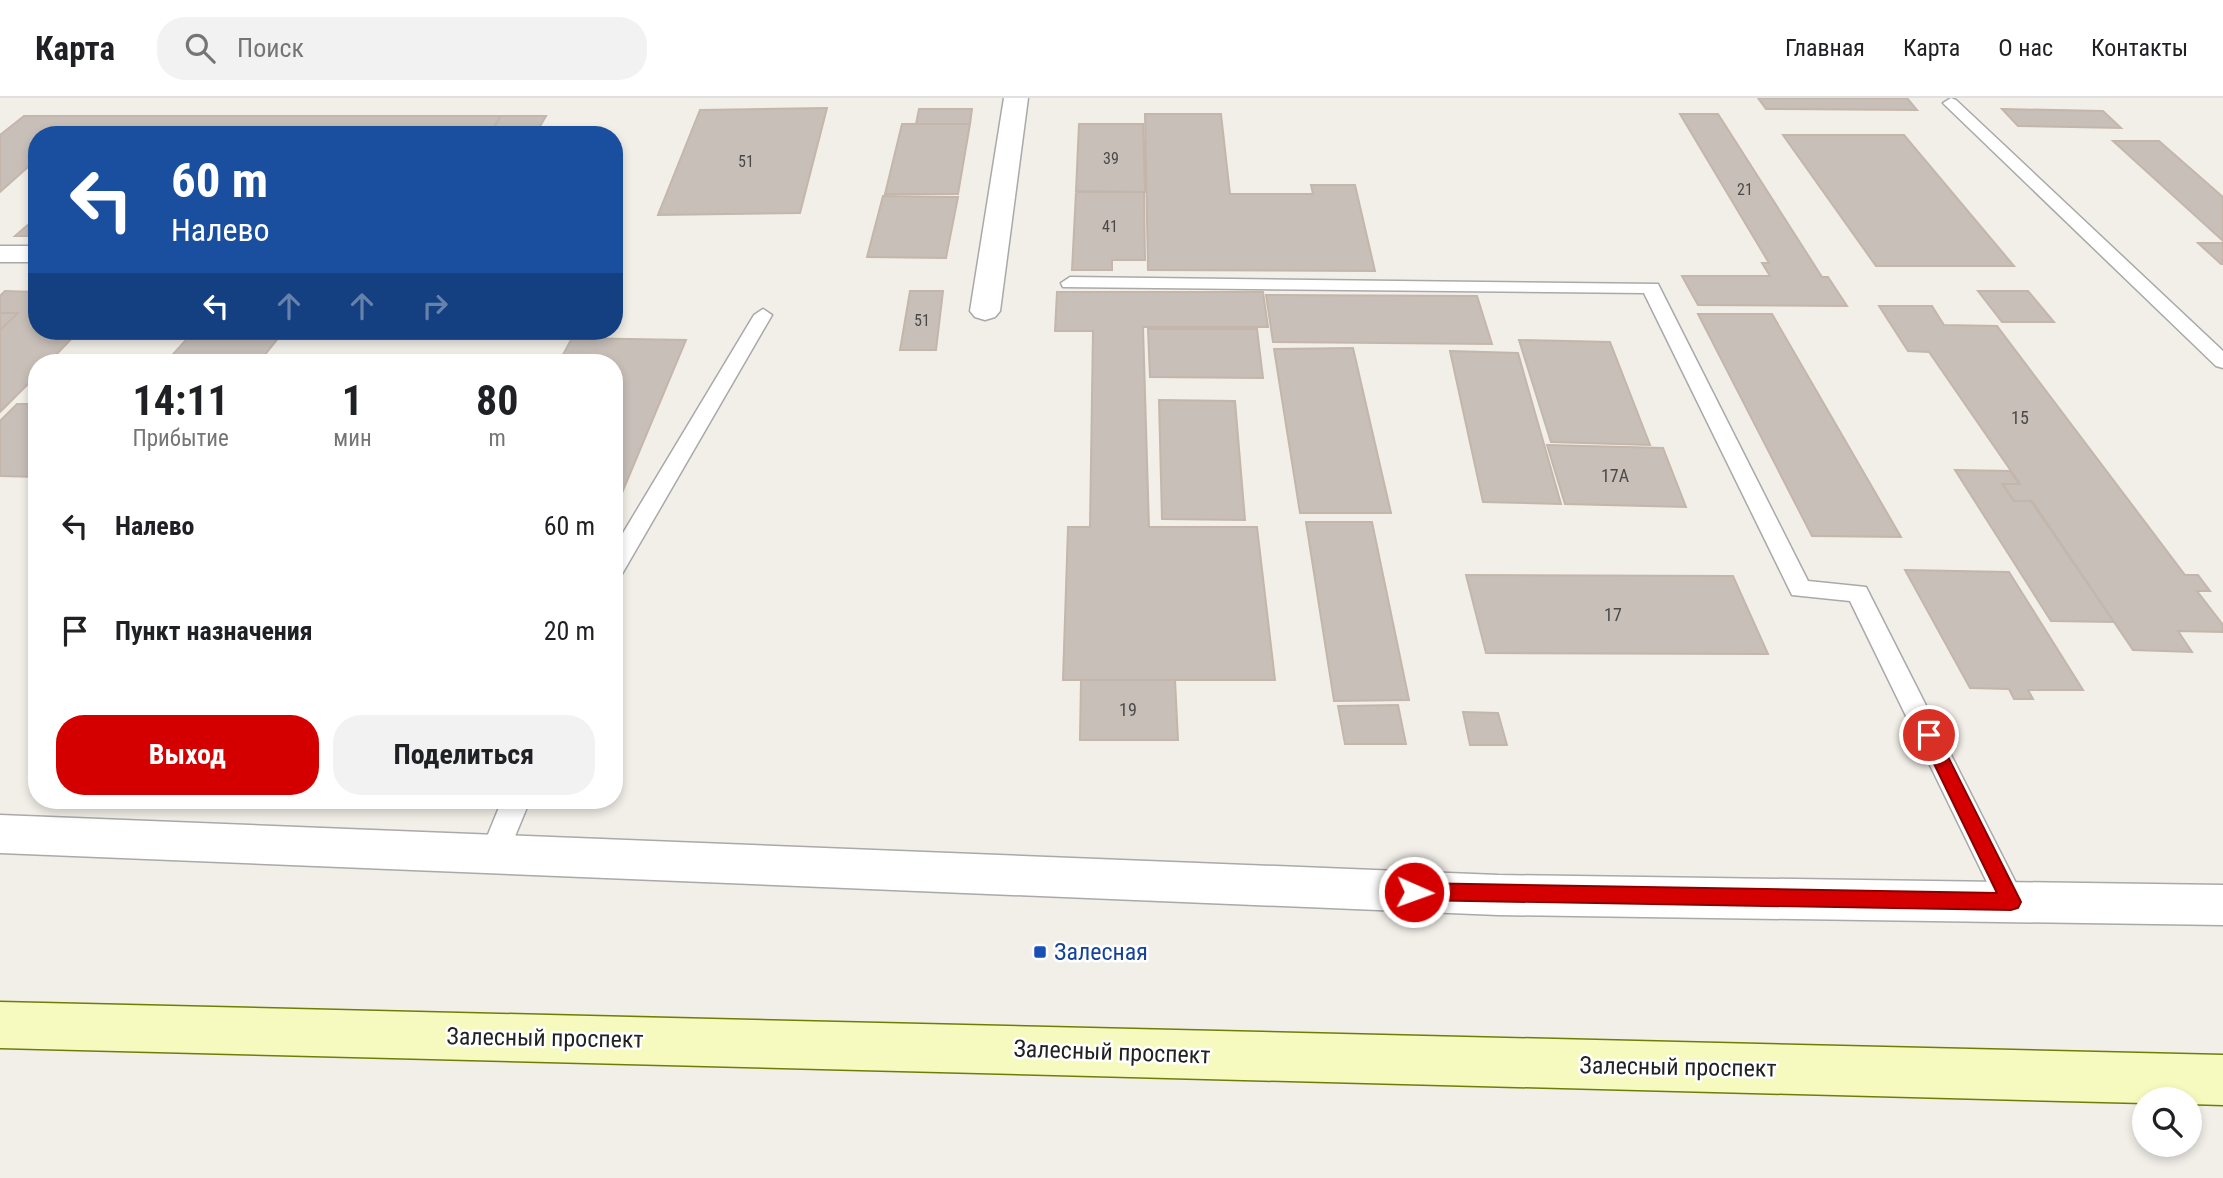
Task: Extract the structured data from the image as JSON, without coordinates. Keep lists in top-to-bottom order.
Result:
{
  "streets": {
    "street": ["Залесный проспект"]
  },
  "places": {
    "transit": ["Залесная"]
  },
  "house_numbers": [
    "39",
    "51",
    "21",
    "41",
    "51",
    "15",
    "17А",
    "17",
    "19"
  ],
  "page": {
    "header": "Карта",
    "search": "Поиск",
    "nav": [
      "Главная",
      "Карта",
      "О нас",
      "Контакты"
    ],
    "turn": ["60 m", "Налево"],
    "eta": [
      "14:11",
      "Прибытие",
      "1",
      "мин",
      "80",
      "m"
    ],
    "list": [
      {
        "name": "Налево",
        "value": "60 m"
      },
      {
        "name": "Пункт назначения",
        "value": "20 m"
      }
    ],
    "buttons": ["Выход", "Поделиться"]
  }
}
